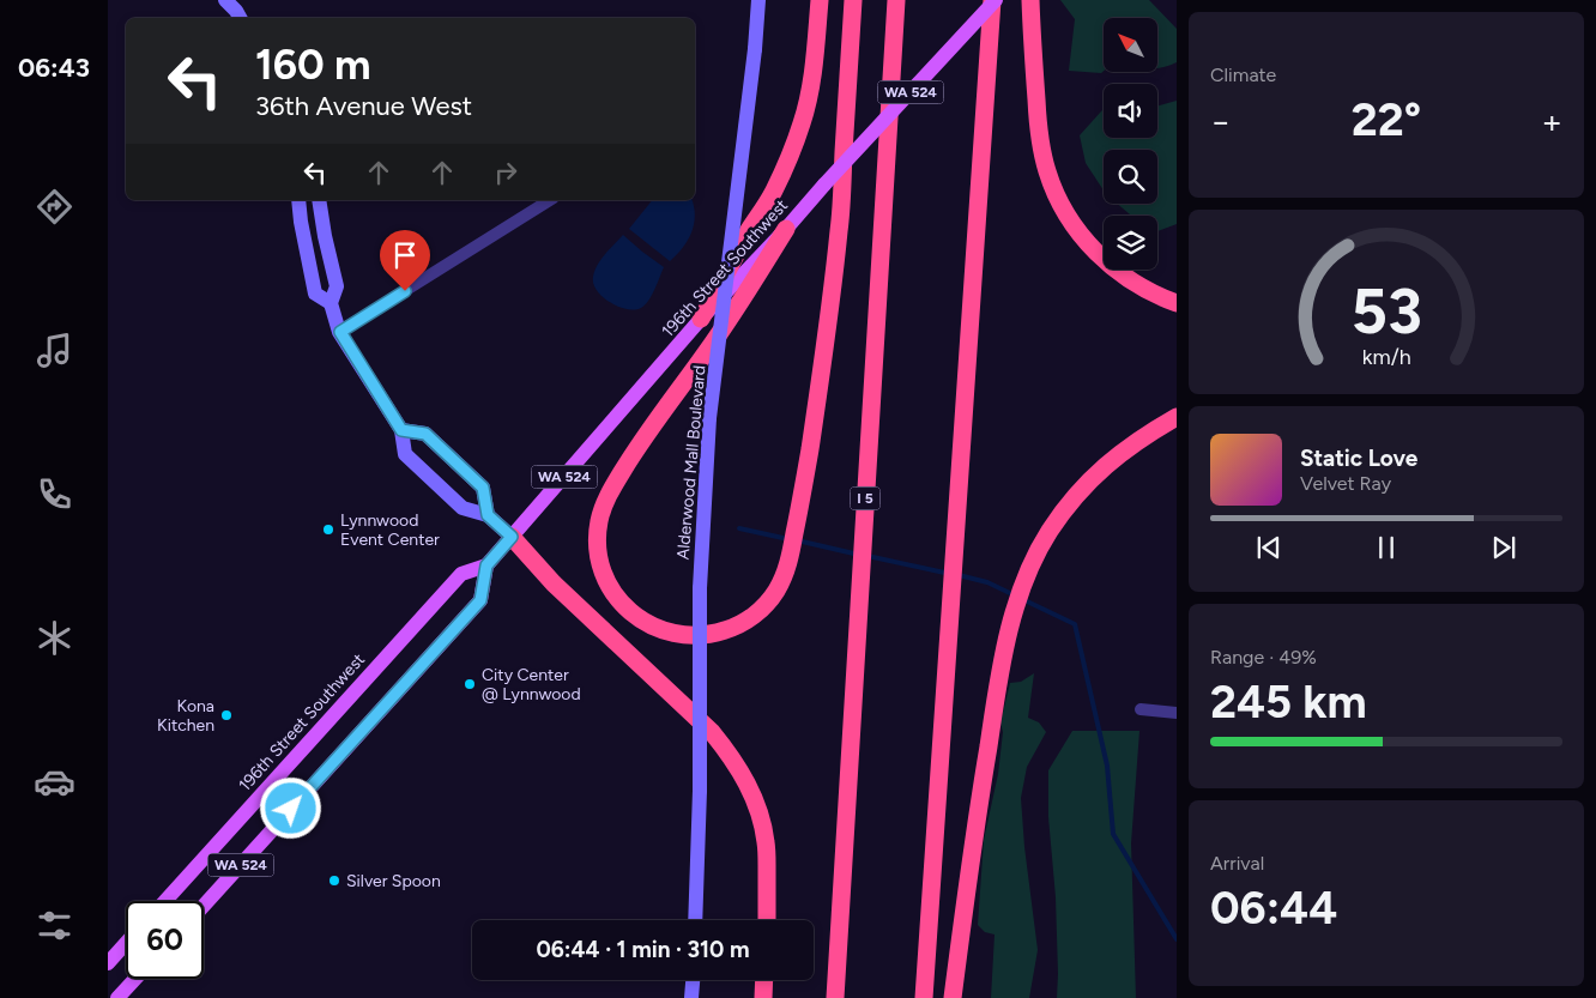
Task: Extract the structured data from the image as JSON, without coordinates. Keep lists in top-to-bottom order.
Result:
{
  "streets": {
    "highway": ["I 5"],
    "main road": ["WA 524", "196th Street Southwest", "Alderwood Mall Boulevard"]
  },
  "crossings": [
    ["WA 524", "196th Street Southwest"]
  ],
  "places": [
    "Lynnwood Event Center",
    "City Center @ Lynnwood",
    "Kona Kitchen",
    "Silver Spoon"
  ],
  "north": "top left",
  "page": {
    "tabs": "06:43",
    "tile": [
      "Climate",
      ["Range · 49%", "245 km"],
      ["Arrival", "06:44"]
    ],
    "turn": ["160 m", "36th Avenue West"],
    "heat": ["−", "22°", "+"],
    "song": ["Static Love", "Velvet Ray"],
    "limit": "60",
    "trip": "06:44 · 1 min · 310 m",
    "gauge": ["53", "km/h"]
  }
}
